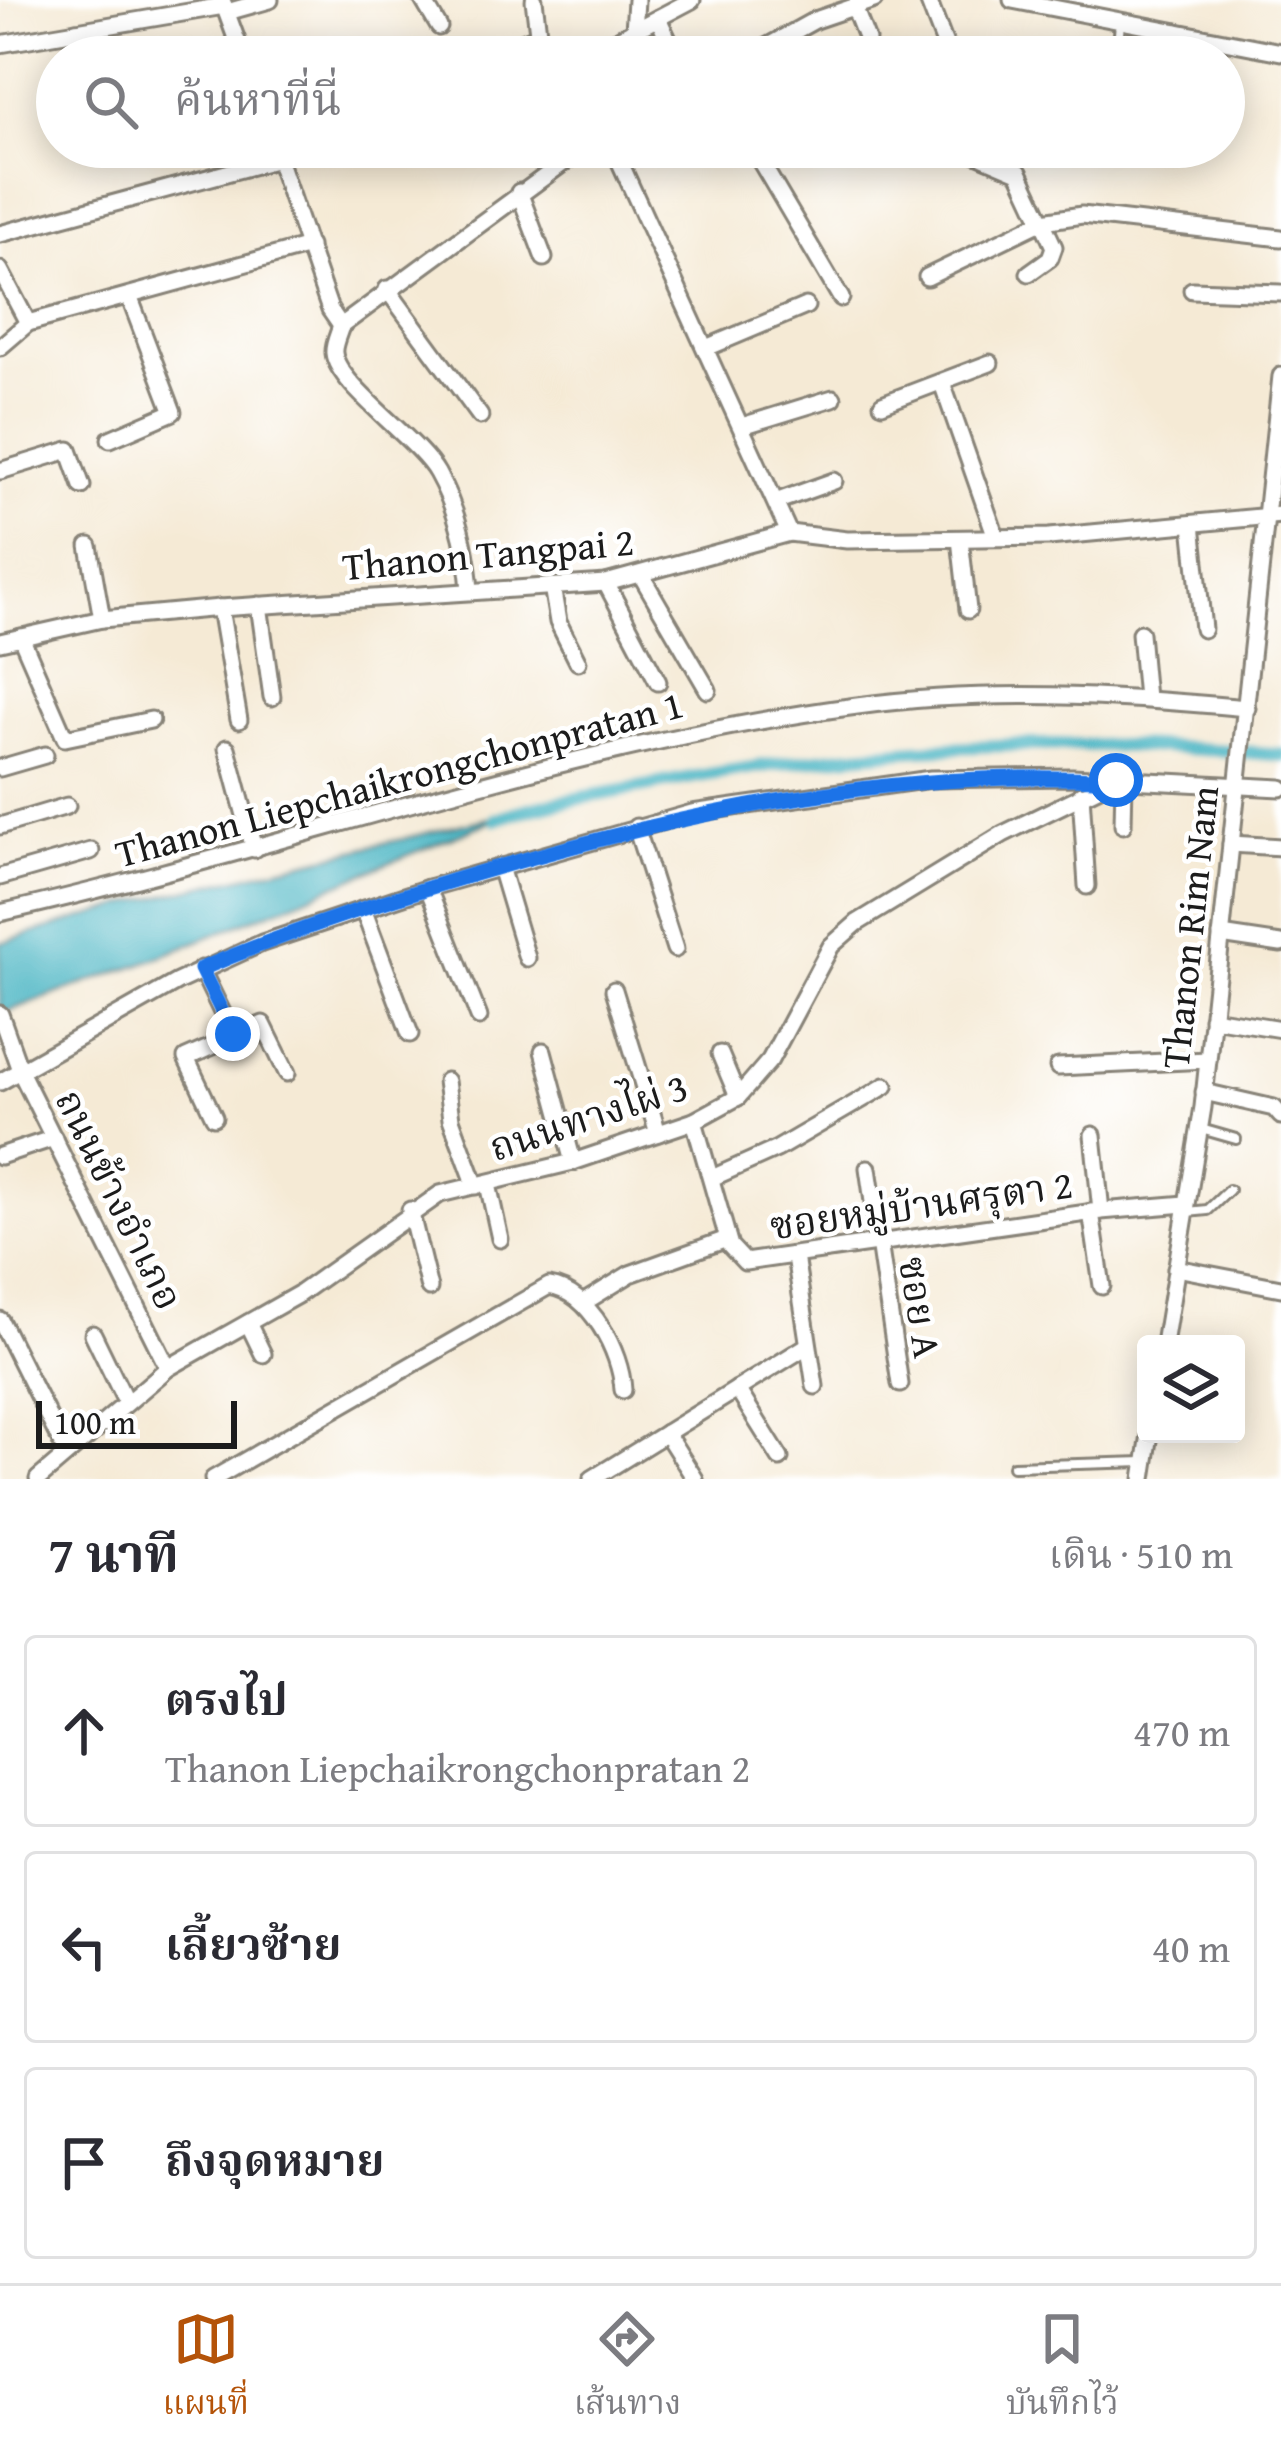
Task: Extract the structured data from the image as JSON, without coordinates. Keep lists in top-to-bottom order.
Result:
{
  "streets": {
    "street": [
      "Thanon Tangpai 2",
      "Thanon Liepchaikrongchonpratan 1",
      "Thanon Rim Nam",
      "ถนนทางไผ่ 3",
      "ถนนข้างอำเภอ",
      "ซอยหมู่บ้านศรุตา 2",
      "ซอย A"
    ]
  },
  "crossings": [
    ["Thanon Tangpai 2", "Thanon Rim Nam"],
    ["Thanon Liepchaikrongchonpratan 1", "Thanon Rim Nam"],
    ["Thanon Rim Nam", "ซอยหมู่บ้านศรุตา 2"],
    ["ถนนทางไผ่ 3", "ถนนข้างอำเภอ"],
    ["ถนนทางไผ่ 3", "ซอยหมู่บ้านศรุตา 2"],
    ["ซอยหมู่บ้านศรุตา 2", "ซอย A"]
  ],
  "scale_bar": "100 m",
  "page": {
    "search": "ค้นหาที่นี่",
    "scale": "100 m",
    "heading": ["7 นาที", "เดิน · 510 m"],
    "list": [
      ["ตรงไป", "Thanon Liepchaikrongchonpratan 2", "470 m"],
      ["เลี้ยวซ้าย", "40 m"],
      "ถึงจุดหมาย"
    ],
    "nav": ["แผนที่", "เส้นทาง", "บันทึกไว้"]
  }
}
